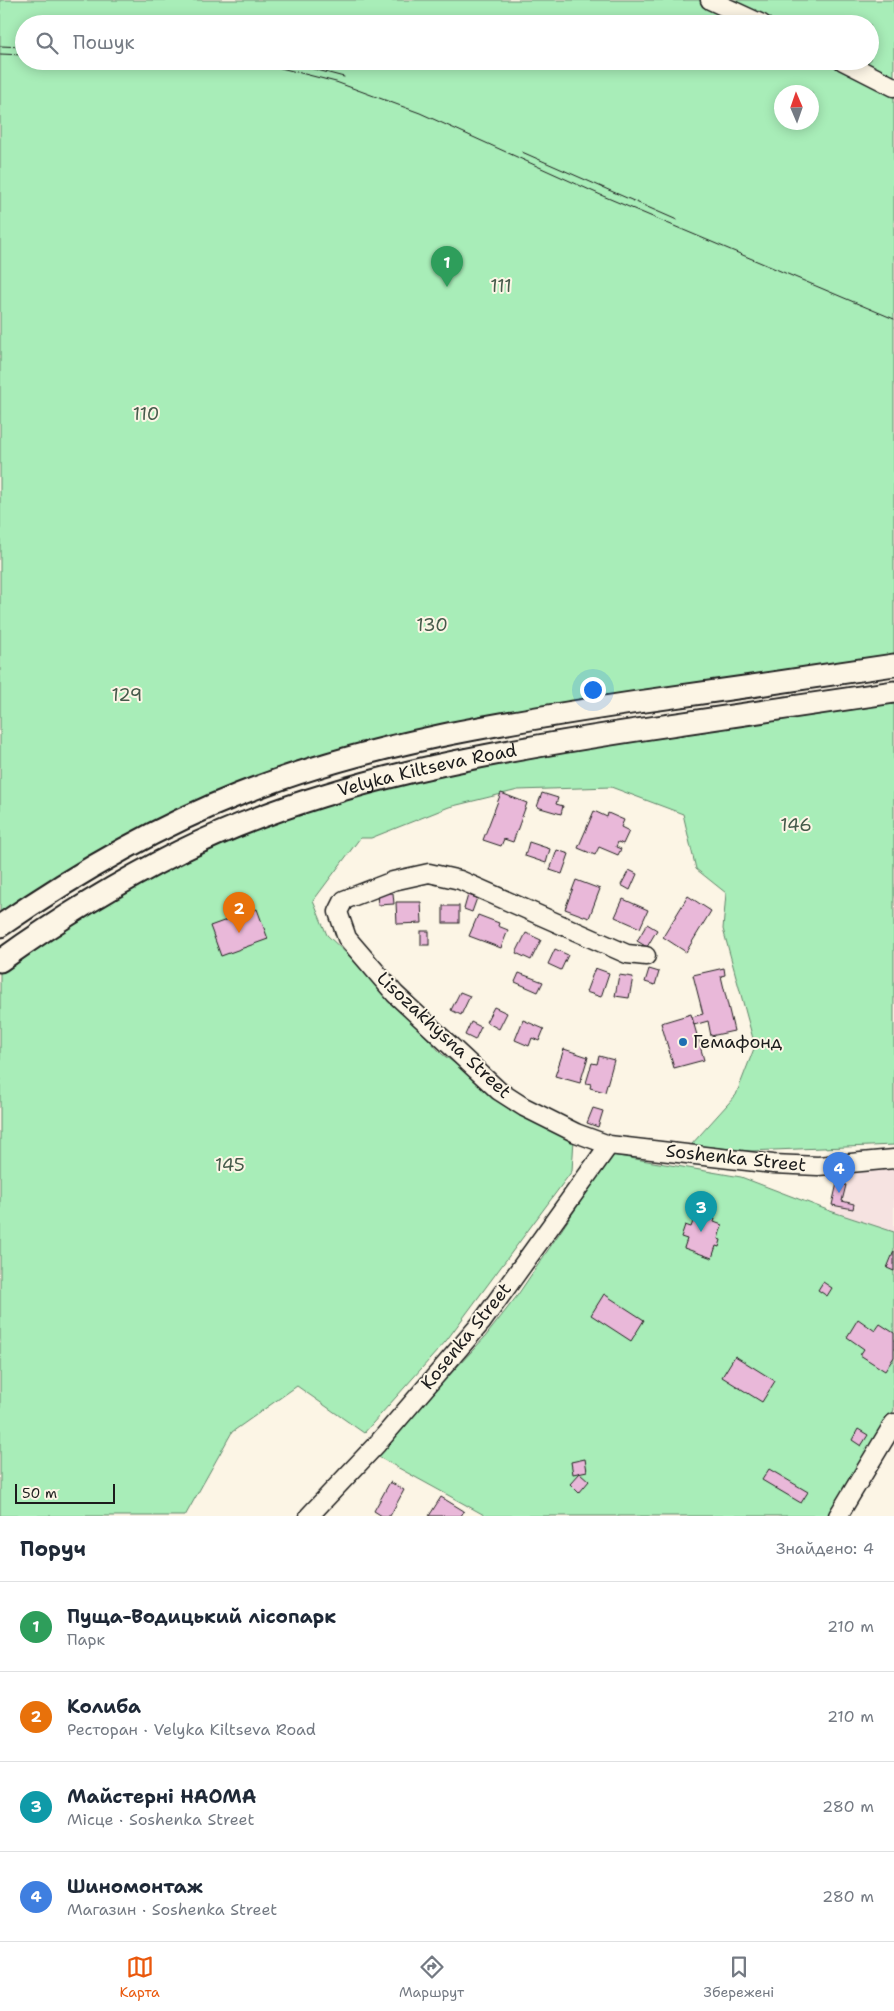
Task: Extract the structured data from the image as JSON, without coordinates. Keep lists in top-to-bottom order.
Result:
{
  "streets": {
    "main road": ["Velyka Kiltseva Road"],
    "street": ["Lisozakhysna Street", "Soshenka Street", "Kosenka Street"]
  },
  "crossings": [
    ["Lisozakhysna Street", "Soshenka Street"],
    ["Lisozakhysna Street", "Kosenka Street"],
    ["Soshenka Street", "Kosenka Street"]
  ],
  "parks": [
    "111",
    "110",
    "130",
    "129",
    "146",
    "145"
  ],
  "places": ["Гемафонд"],
  "scale_bar": "50 m",
  "north": "top",
  "page": {
    "search": "Пошук",
    "pins": [
      "1",
      "2",
      "4",
      "3"
    ],
    "scale": "50 m",
    "heading": ["Поруч", "Знайдено: 4"],
    "list": [
      {
        "mark": "1",
        "name": "Пуща-Водицький лісопарк",
        "note": "Парк",
        "value": "210 m"
      },
      {
        "mark": "2",
        "name": "Колиба",
        "note": "Ресторан · Velyka Kiltseva Road",
        "value": "210 m"
      },
      {
        "mark": "3",
        "name": "Майстерні НАОМА",
        "note": "Місце · Soshenka Street",
        "value": "280 m"
      },
      {
        "mark": "4",
        "name": "Шиномонтаж",
        "note": "Магазин · Soshenka Street",
        "value": "280 m"
      }
    ],
    "nav": ["Карта", "Маршрут", "Збережені"]
  }
}
